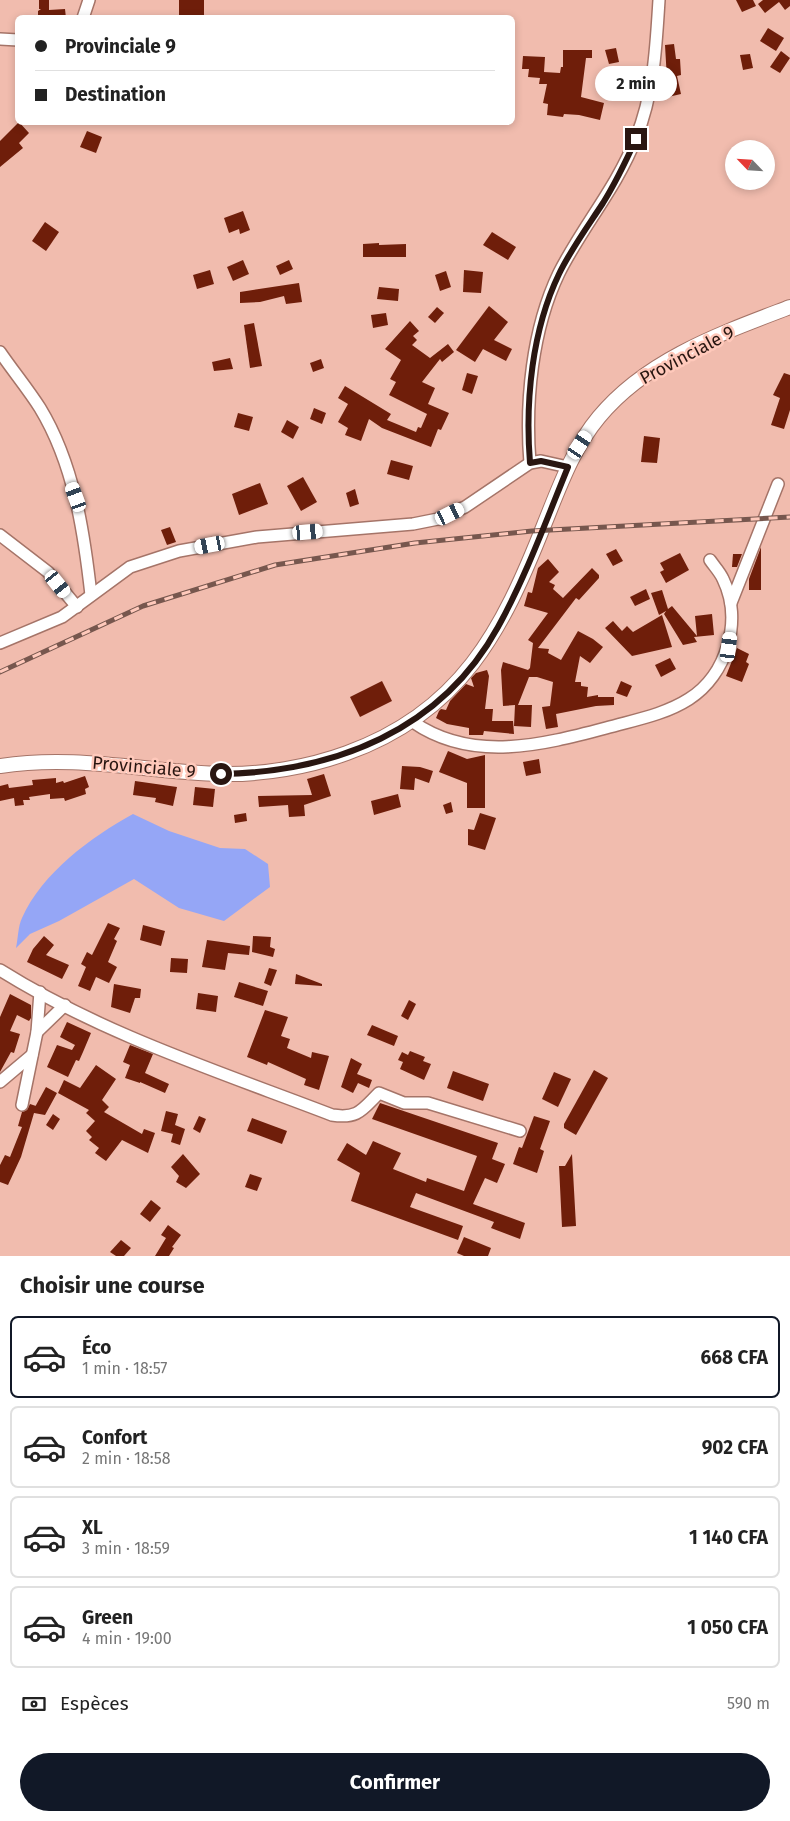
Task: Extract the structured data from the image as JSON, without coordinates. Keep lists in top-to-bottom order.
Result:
{
  "streets": {
    "main road": ["Provinciale 9"]
  },
  "north": "top left",
  "page": {
    "banner": ["Provinciale 9", "Destination"],
    "bubble": "2 min",
    "heading": "Choisir une course",
    "list": [
      {
        "name": "Éco",
        "note": "1 min · 18:57",
        "value": "668 CFA"
      },
      {
        "name": "Confort",
        "note": "2 min · 18:58",
        "value": "902 CFA"
      },
      {
        "name": "XL",
        "note": "3 min · 18:59",
        "value": "1 140 CFA"
      },
      {
        "name": "Green",
        "note": "4 min · 19:00",
        "value": "1 050 CFA"
      }
    ],
    "pay": ["Espèces", "590 m"],
    "buttons": "Confirmer"
  }
}
